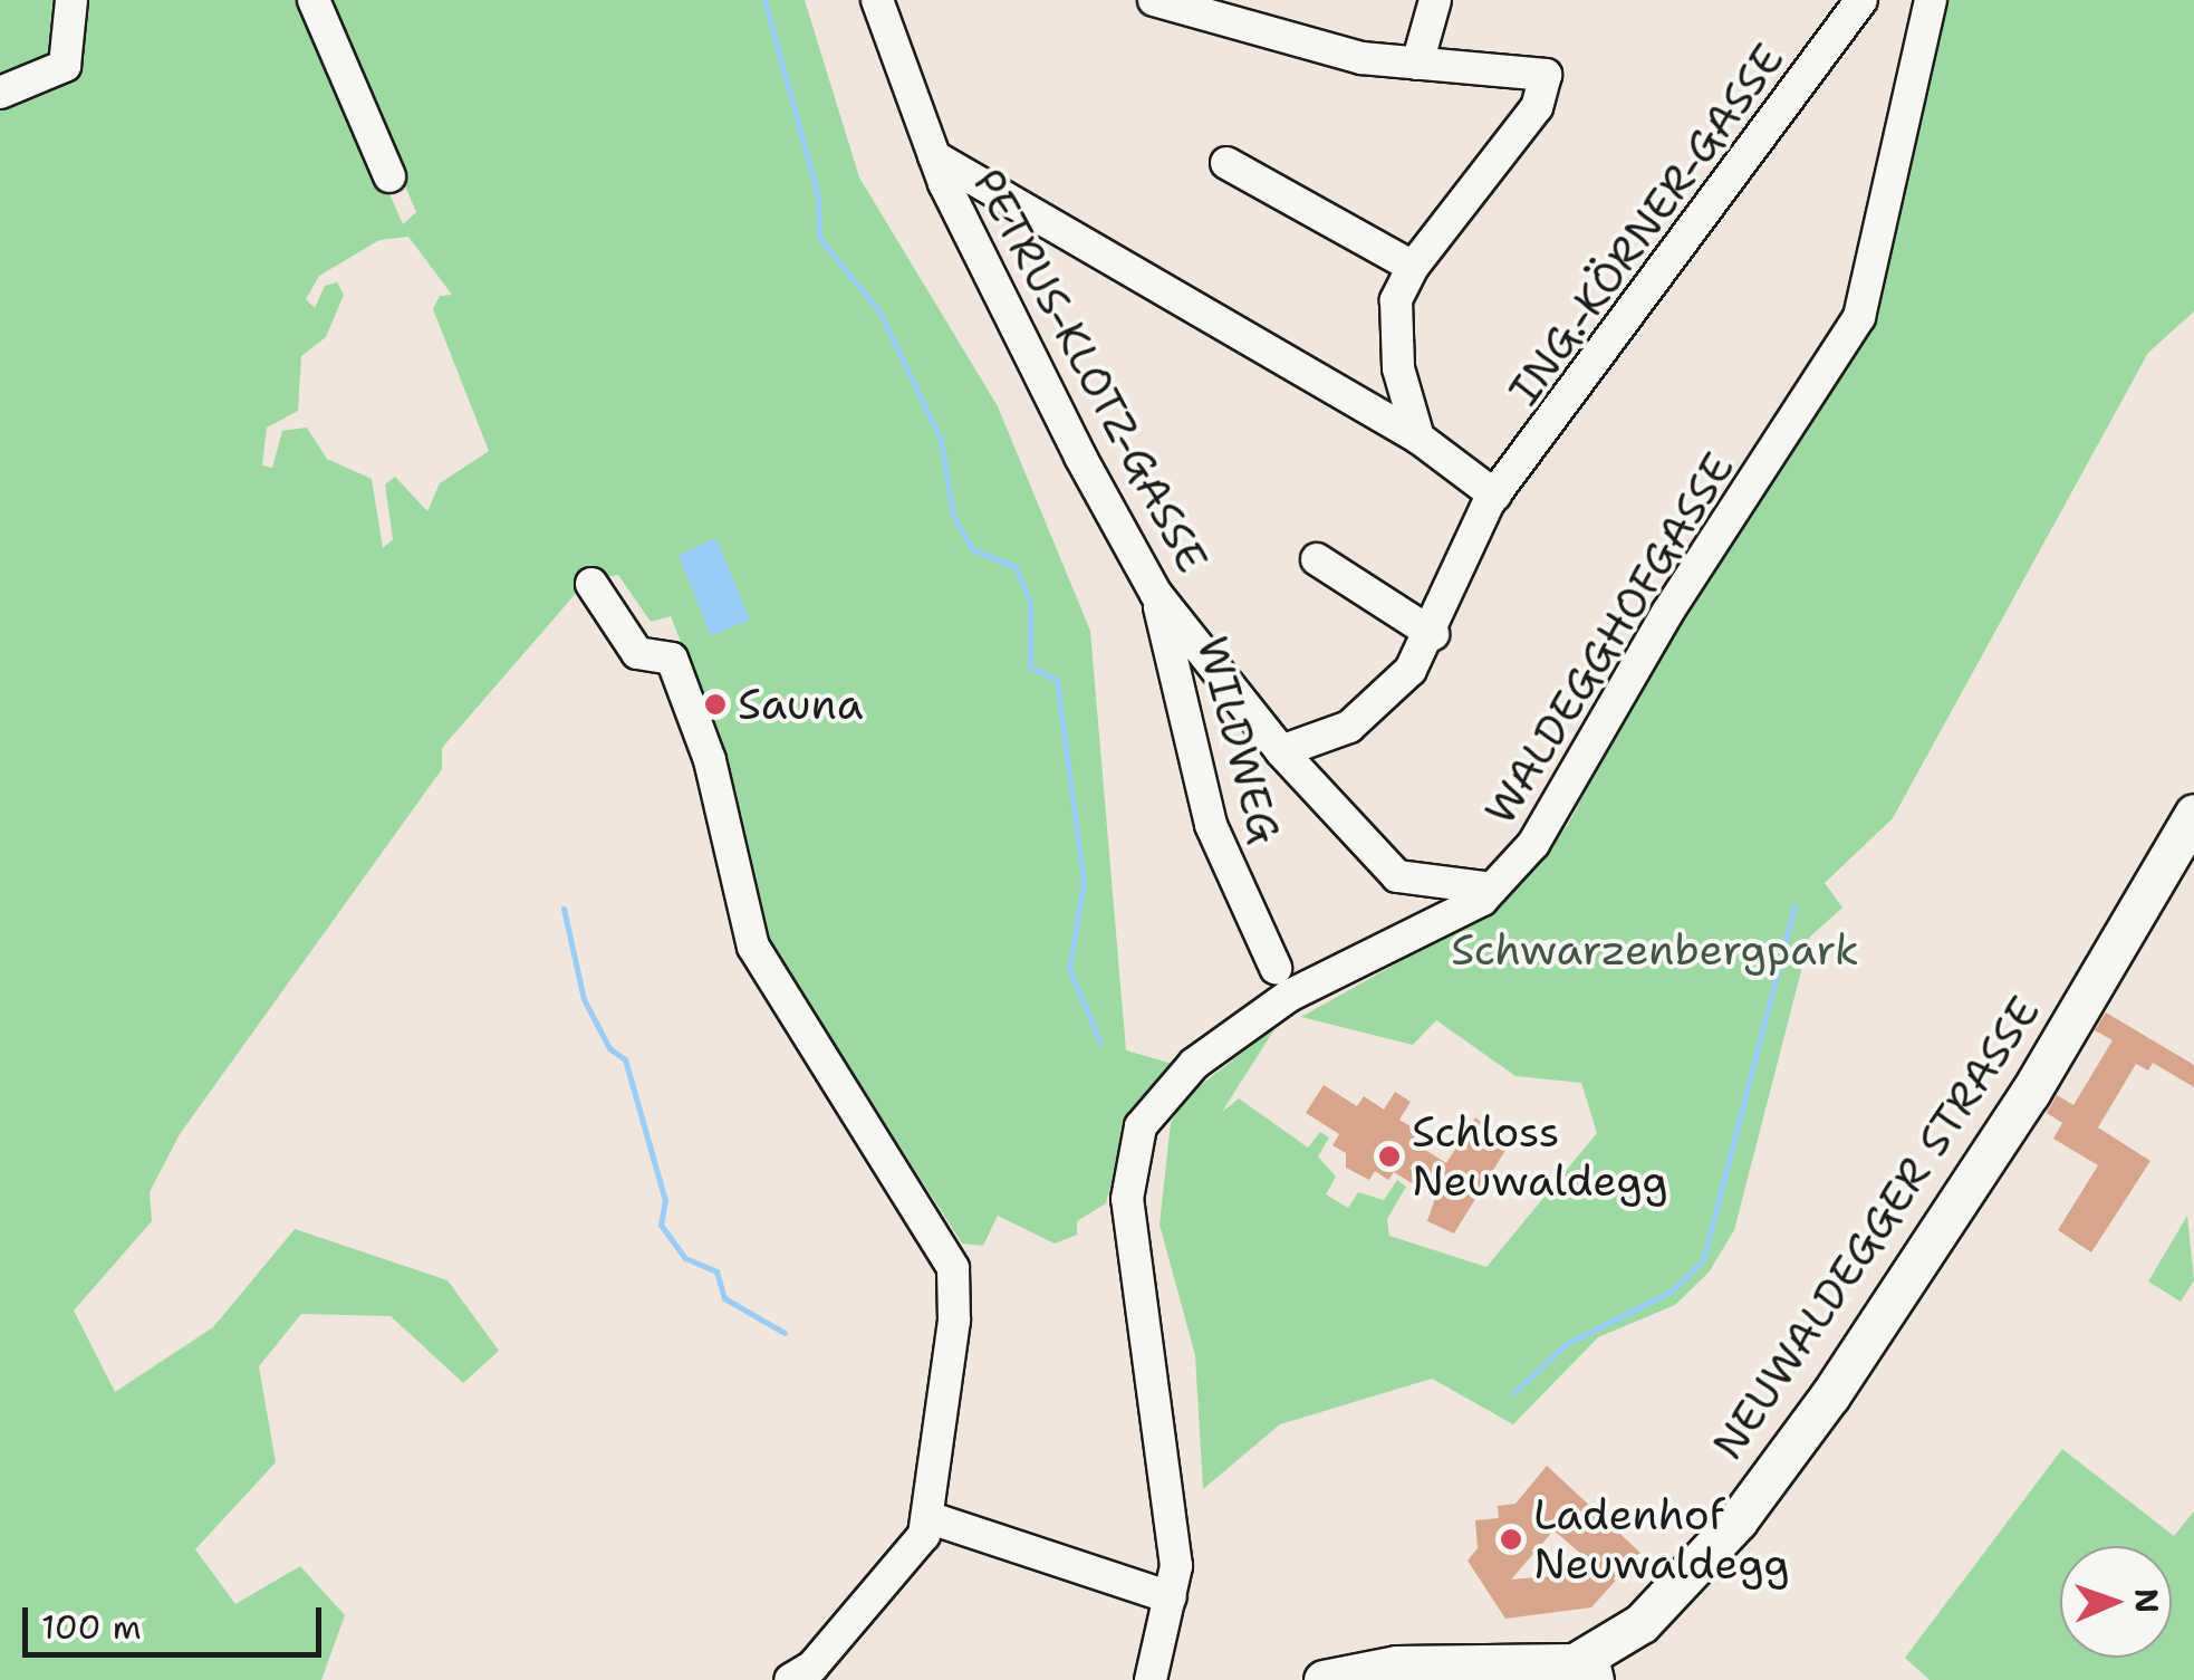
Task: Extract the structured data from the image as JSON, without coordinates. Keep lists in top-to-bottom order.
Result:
{
  "streets": {
    "main road": ["NEUWALDEGGER STRASSE"],
    "street": [
      "ING.-KÖRNER-GASSE",
      "PETRUS-KLOTZ-GASSE",
      "WALDEGGHOFGASSE",
      "WILDWEG"
    ]
  },
  "crossings": [
    ["ING.-KÖRNER-GASSE", "PETRUS-KLOTZ-GASSE"],
    ["PETRUS-KLOTZ-GASSE", "WALDEGGHOFGASSE"],
    ["PETRUS-KLOTZ-GASSE", "WILDWEG"]
  ],
  "parks": ["Schwarzenbergpark"],
  "places": ["Sauna", "Schloss Neuwaldegg", "Ladenhof Neuwaldegg"],
  "scale_bar": "100 m",
  "north": "right"
}
